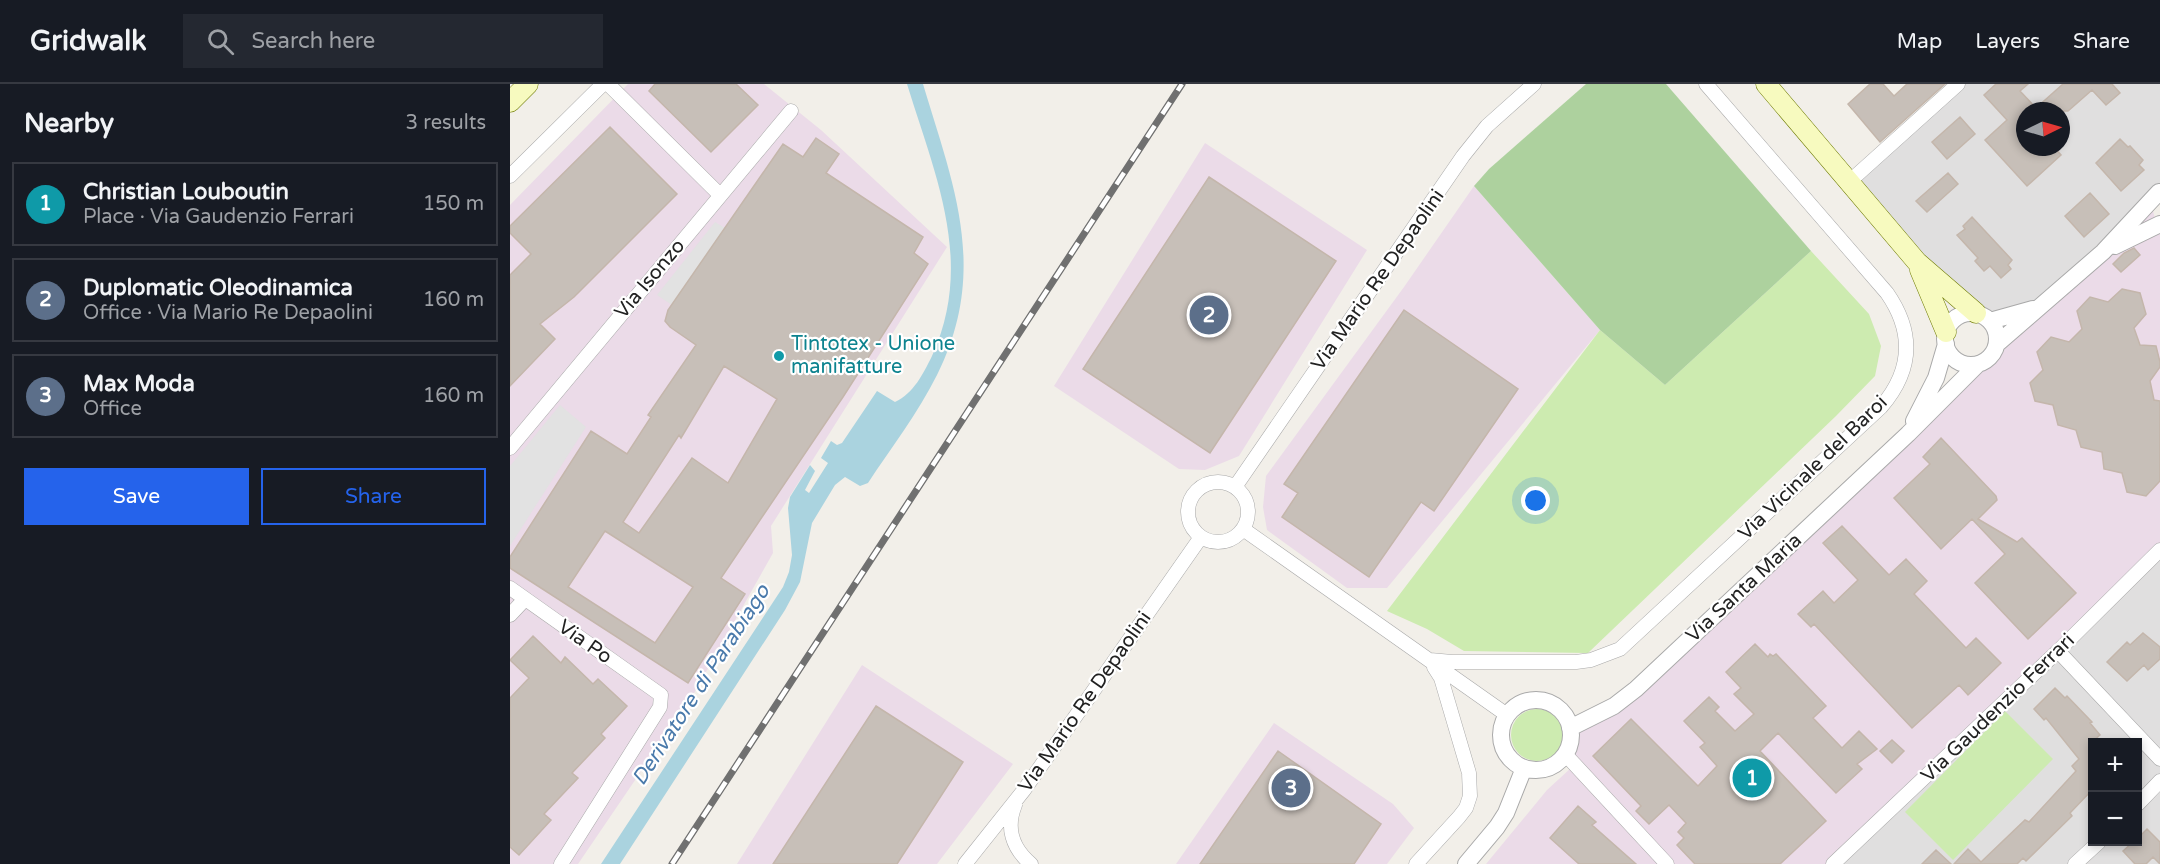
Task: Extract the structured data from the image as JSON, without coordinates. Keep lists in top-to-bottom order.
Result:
{
  "streets": {
    "street": [
      "Via Isonzo",
      "Via Mario Re Depaolini",
      "Via Vicinale del Baroi",
      "Via Santa Maria",
      "Via Po",
      "Via Gaudenzio Ferrari"
    ]
  },
  "water": ["Derivatore di Parabiago"],
  "places": ["Tintotex - Unione manifatture"],
  "north": "right",
  "page": {
    "header": "Gridwalk",
    "search": "Search here",
    "nav": ["Map", "Layers", "Share"],
    "heading": ["Nearby", "3 results"],
    "list": [
      {
        "mark": "1",
        "name": "Christian Louboutin",
        "note": "Place · Via Gaudenzio Ferrari",
        "value": "150 m"
      },
      {
        "mark": "2",
        "name": "Duplomatic Oleodinamica",
        "note": "Office · Via Mario Re Depaolini",
        "value": "160 m"
      },
      {
        "mark": "3",
        "name": "Max Moda",
        "note": "Office",
        "value": "160 m"
      }
    ],
    "pins": ["2", "1", "3"],
    "buttons": ["Save", "Share"],
    "map_buttons": ["+", "−"]
  }
}
